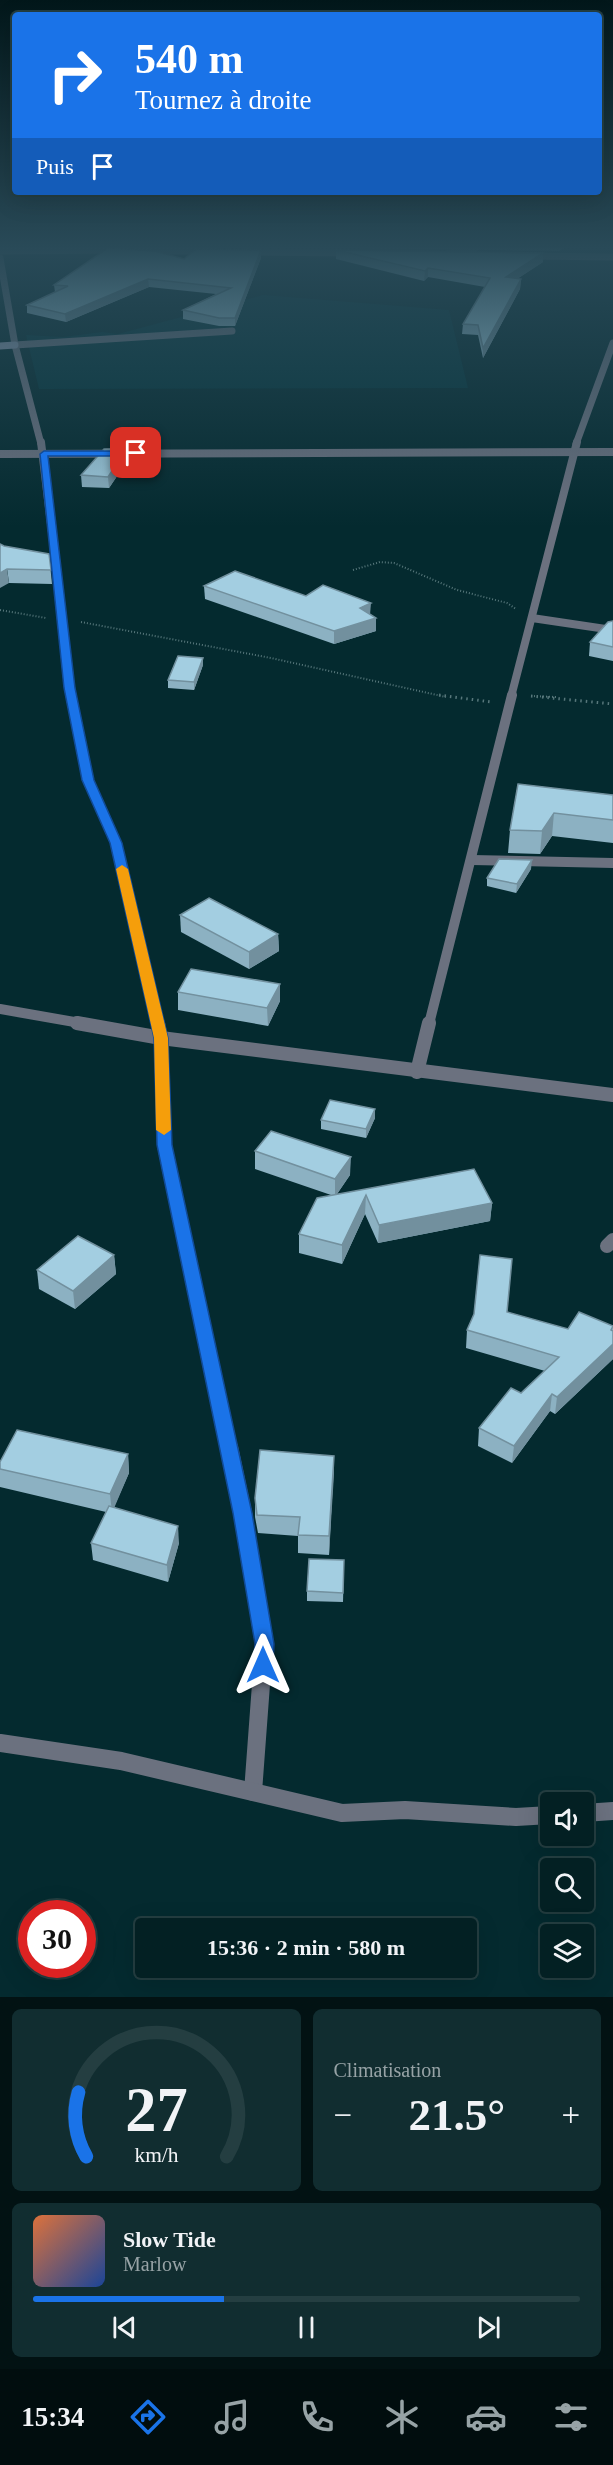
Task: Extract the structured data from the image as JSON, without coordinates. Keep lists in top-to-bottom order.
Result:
{
  "page": {
    "turn": ["540 m", "Tournez à droite"],
    "then": "Puis",
    "limit": "30",
    "trip": "15:36 · 2 min · 580 m",
    "tile": "Climatisation",
    "heat": ["−", "21.5°", "+"],
    "song": ["Slow Tide", "Marlow"],
    "tabs": "15:34",
    "gauge": ["27", "km/h"]
  }
}
